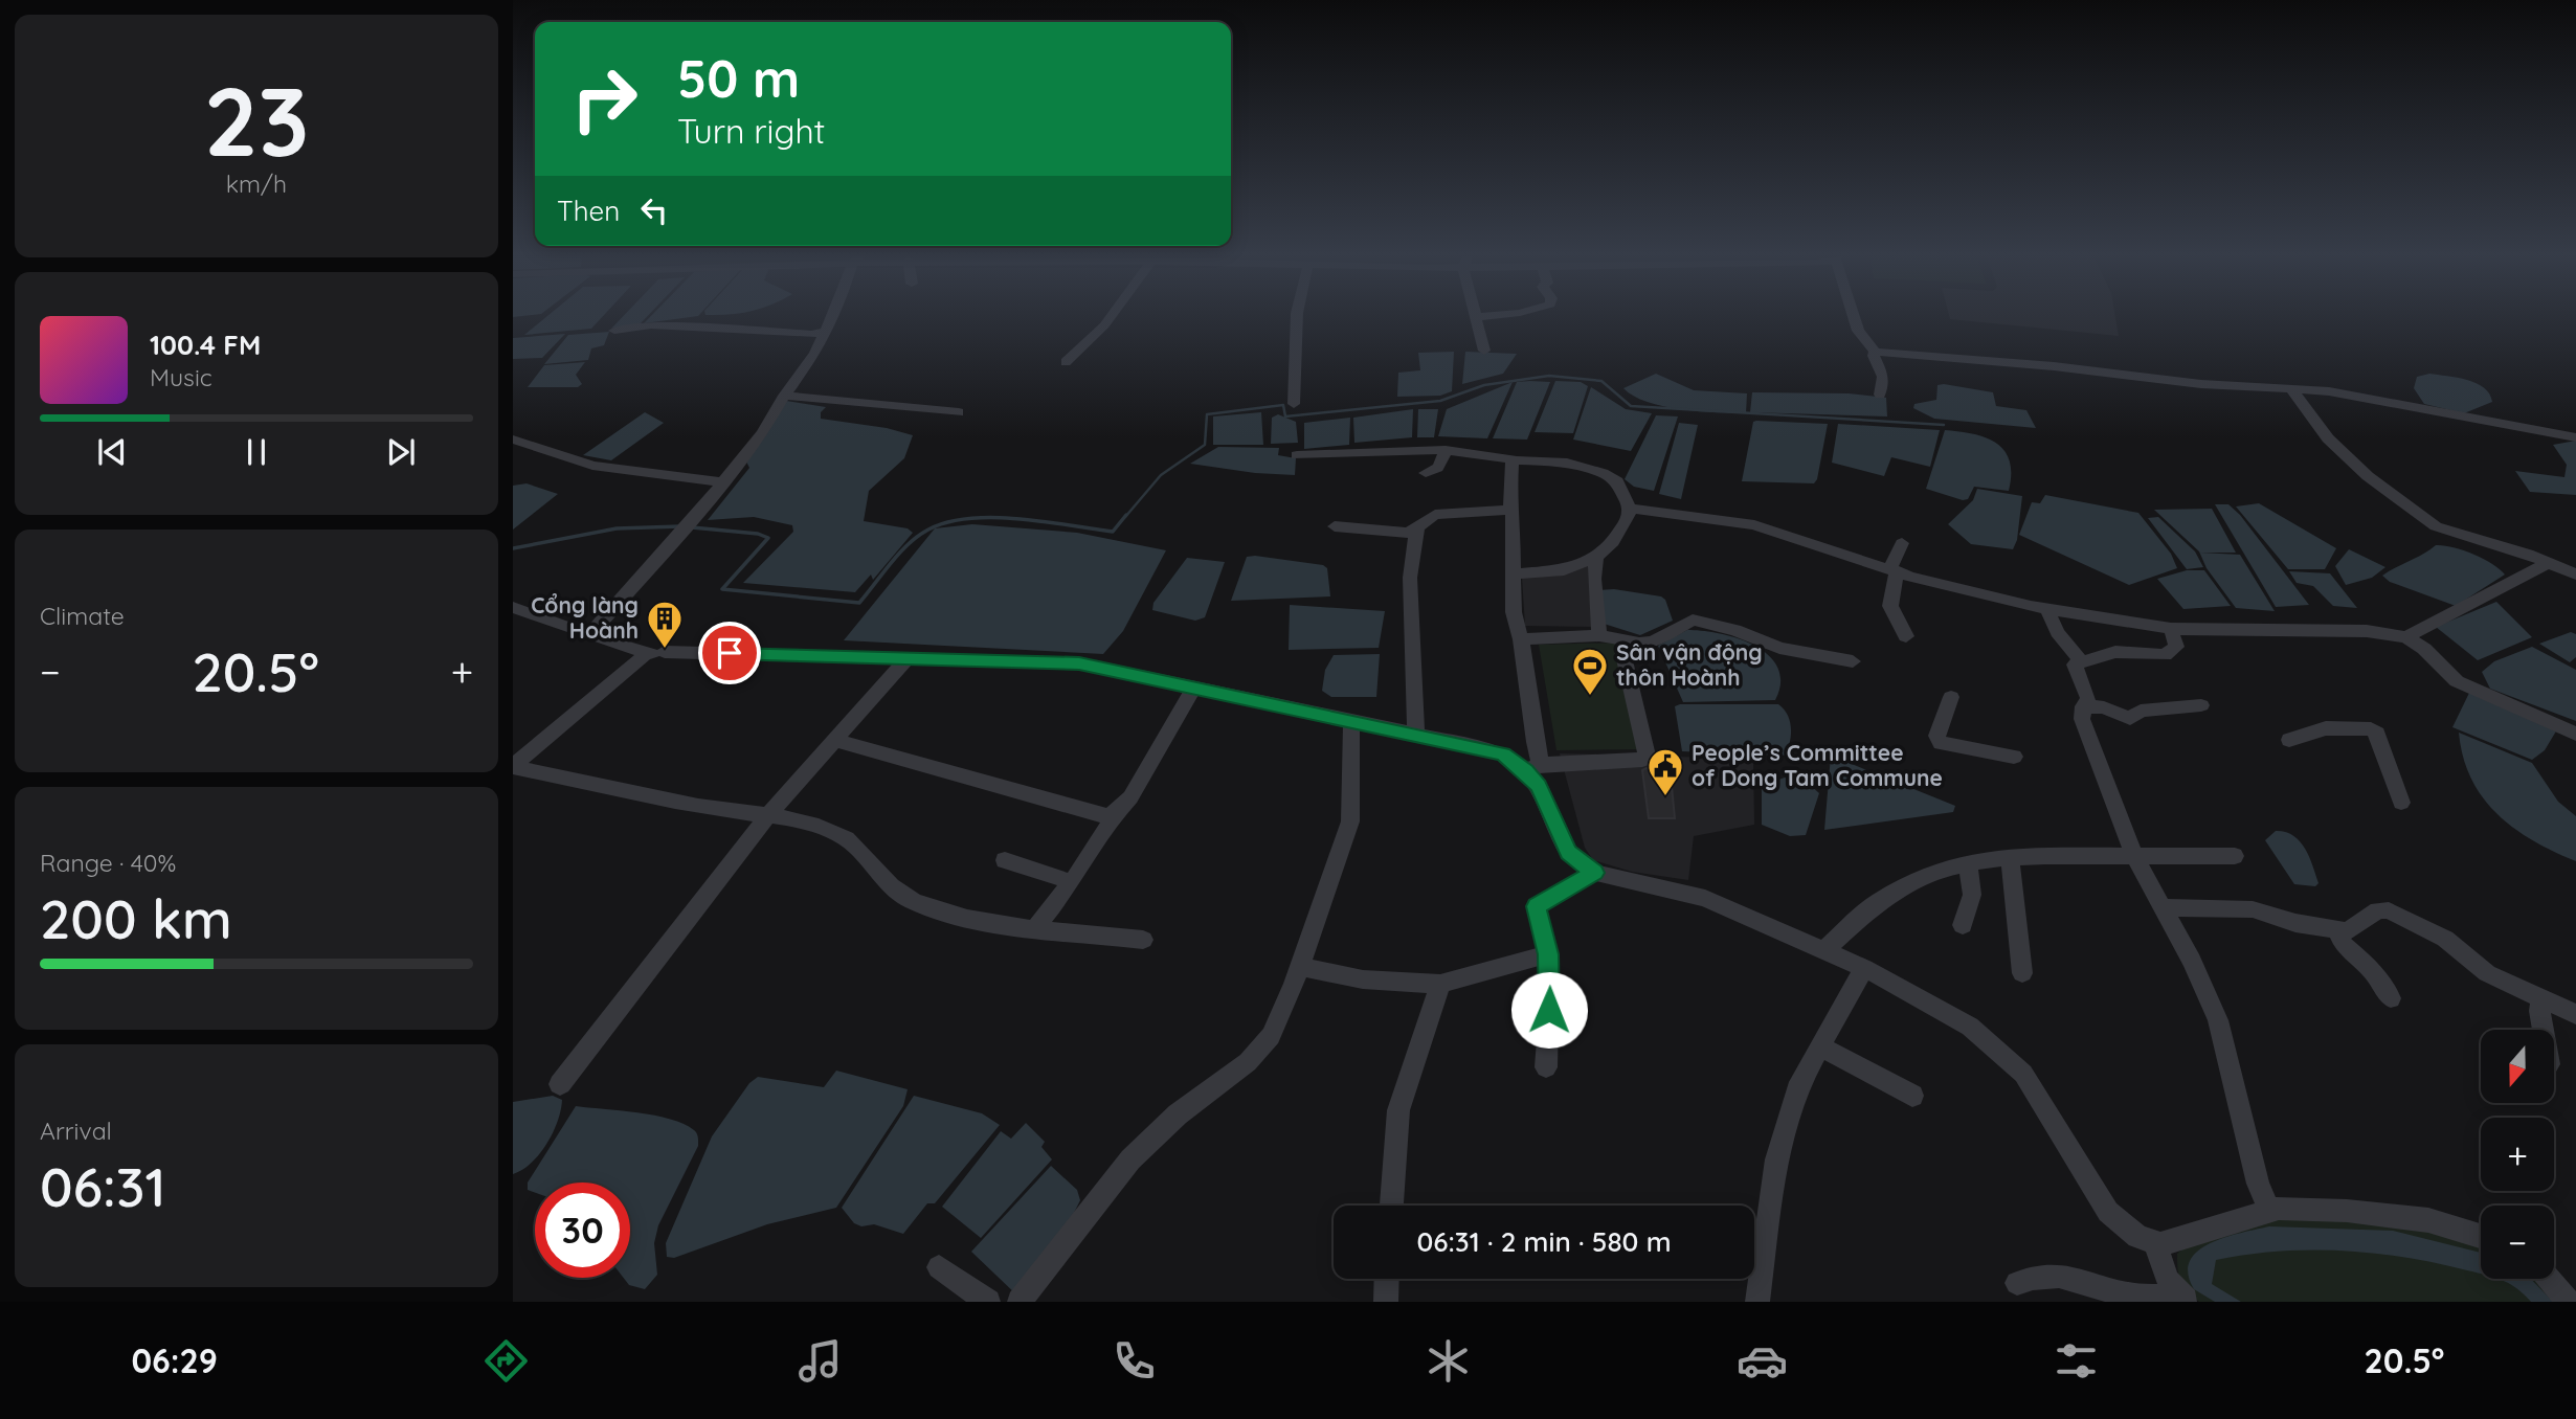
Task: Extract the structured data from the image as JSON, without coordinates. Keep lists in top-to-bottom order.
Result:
{
  "places": {
    "building": ["Cổng làng Hoành"],
    "sports": ["Sân vận động thôn Hoành"],
    "public building": ["People’s Committee of Dong Tam Commune"]
  },
  "north": "bottom",
  "page": {
    "tile": [
      ["23", "km/h"],
      "Climate",
      ["Range · 40%", "200 km"],
      ["Arrival", "06:31"]
    ],
    "turn": ["50 m", "Turn right"],
    "then": "Then",
    "song": ["100.4 FM", "Music"],
    "heat": ["−", "20.5°", "+"],
    "map_buttons": ["+", "−"],
    "limit": "30",
    "trip": "06:31 · 2 min · 580 m",
    "tabs": ["06:29", "20.5°"]
  }
}
